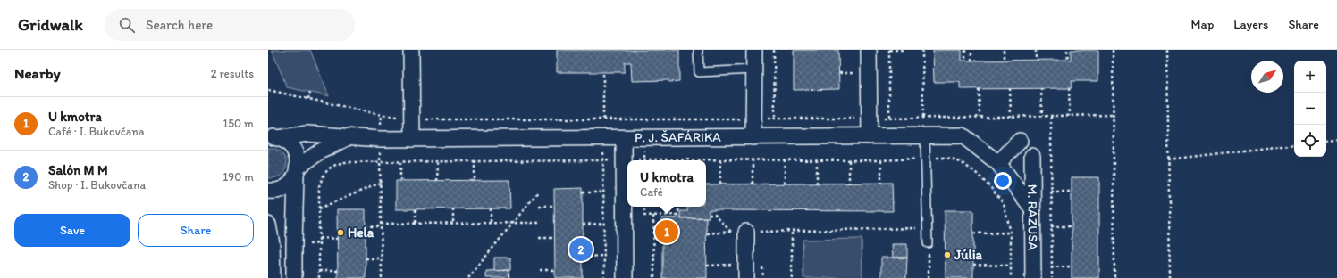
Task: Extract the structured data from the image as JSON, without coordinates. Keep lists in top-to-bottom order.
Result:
{
  "streets": {
    "street": ["P. J. ŠAFÁRIKA", "M. RÁZUSA"]
  },
  "crossings": [
    ["P. J. ŠAFÁRIKA", "M. RÁZUSA"]
  ],
  "places": ["Hela", "Júlia"],
  "north": "top right",
  "page": {
    "header": "Gridwalk",
    "search": "Search here",
    "nav": ["Map", "Layers", "Share"],
    "heading": ["Nearby", "2 results"],
    "map_buttons": ["+", "−"],
    "list": [
      {
        "mark": "1",
        "name": "U kmotra",
        "note": "Café · I. Bukovčana",
        "value": "150 m"
      },
      {
        "mark": "2",
        "name": "Salón M M",
        "note": "Shop · I. Bukovčana",
        "value": "190 m"
      }
    ],
    "popup": ["U kmotra", "Café"],
    "buttons": ["Save", "Share"],
    "pins": ["1", "2"]
  }
}
